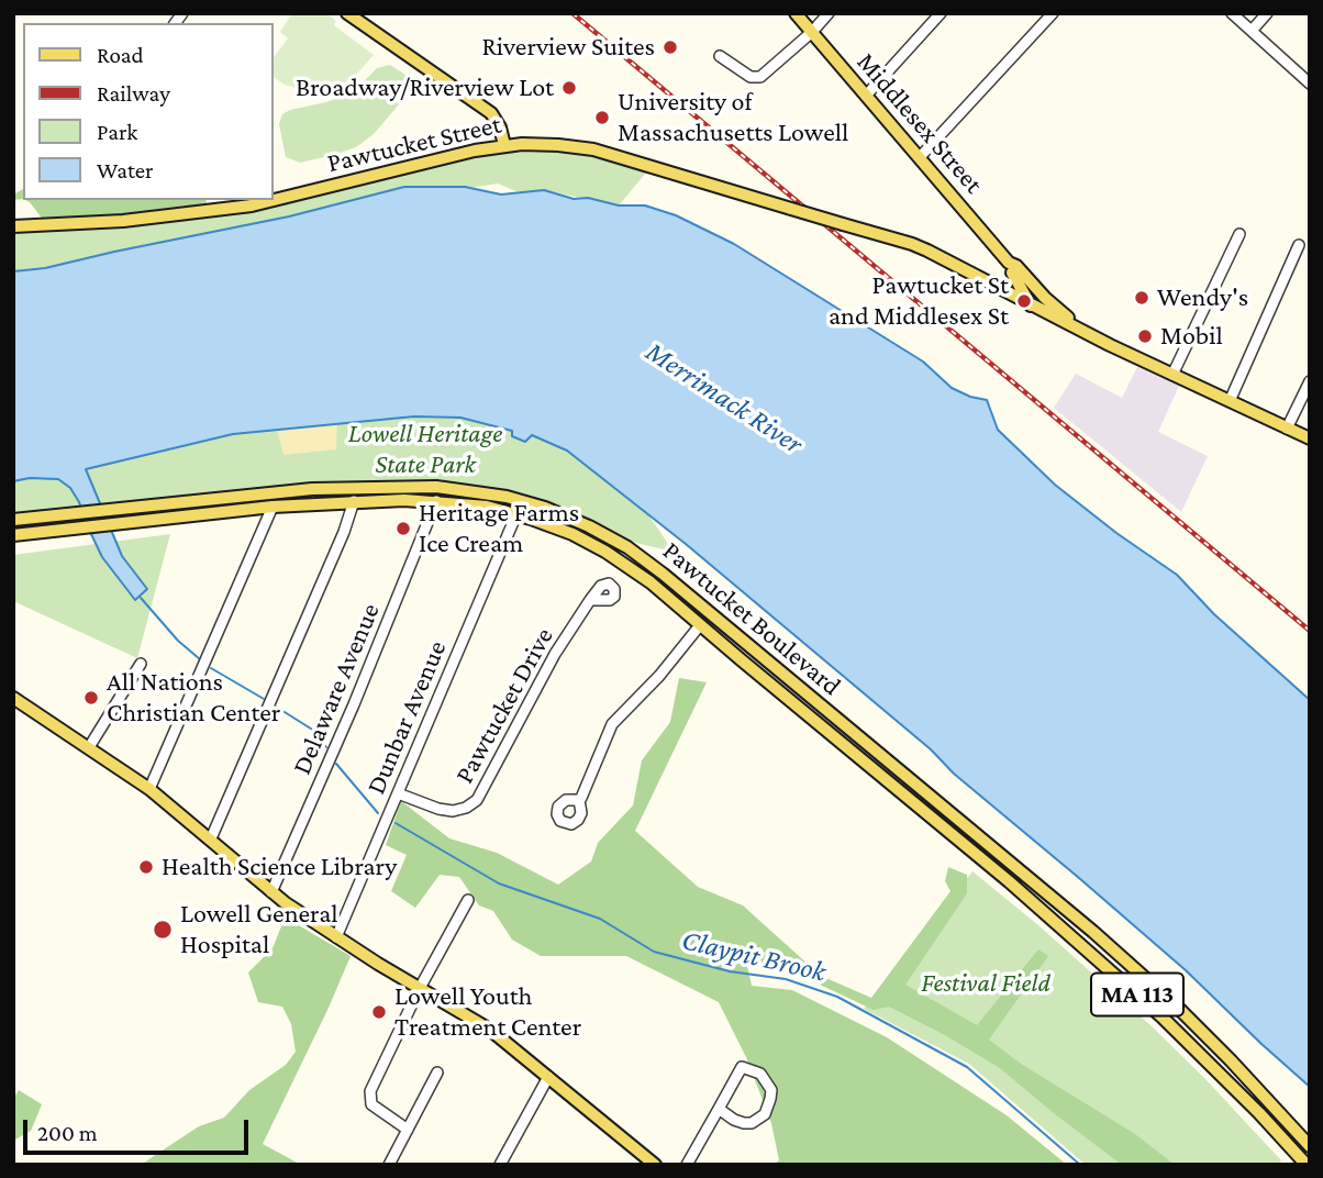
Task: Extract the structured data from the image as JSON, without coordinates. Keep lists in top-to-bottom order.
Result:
{
  "streets": {
    "main road": [
      "Middlesex Street",
      "Pawtucket Street",
      "Pawtucket Boulevard",
      "MA 113"
    ],
    "street": ["Delaware Avenue", "Pawtucket Drive", "Dunbar Avenue"]
  },
  "crossings": [
    ["Middlesex Street", "Pawtucket Street"],
    ["Pawtucket Boulevard", "Delaware Avenue"],
    ["Pawtucket Boulevard", "Dunbar Avenue"],
    ["Pawtucket Drive", "Dunbar Avenue"]
  ],
  "water": ["Merrimack River", "Claypit Brook"],
  "parks": ["Lowell Heritage State Park", "Festival Field"],
  "places": [
    "Riverview Suites",
    "Broadway/Riverview Lot",
    "University of Massachusetts Lowell",
    "Wendy's",
    "Pawtucket St and Middlesex St",
    "Mobil",
    "Heritage Farms Ice Cream",
    "All Nations Christian Center",
    "Health Science Library",
    "Lowell General Hospital",
    "Lowell Youth Treatment Center"
  ],
  "legend": [
    "Road",
    "Railway",
    "Park",
    "Water"
  ],
  "scale_bar": "200 m"
}
